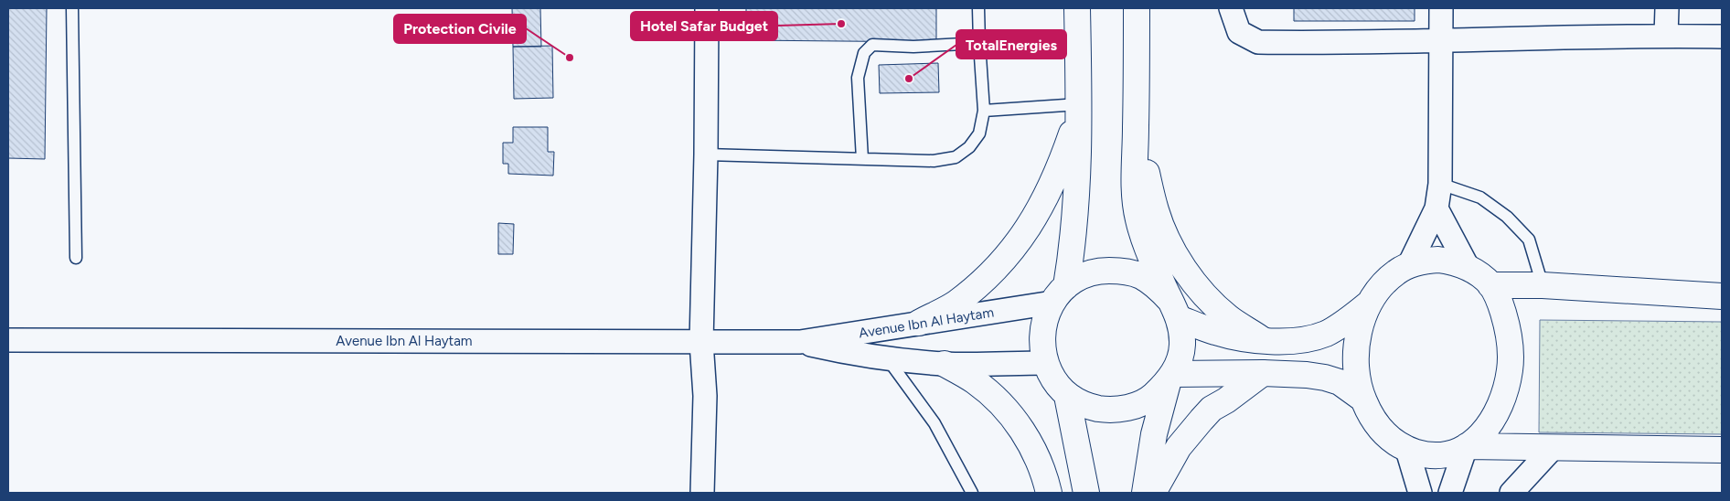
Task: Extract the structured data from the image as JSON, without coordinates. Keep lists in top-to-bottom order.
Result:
{
  "streets": {
    "street": ["Avenue Ibn Al Haytam"]
  },
  "places": ["Hotel Safar Budget", "Protection Civile", "TotalEnergies"]
}
